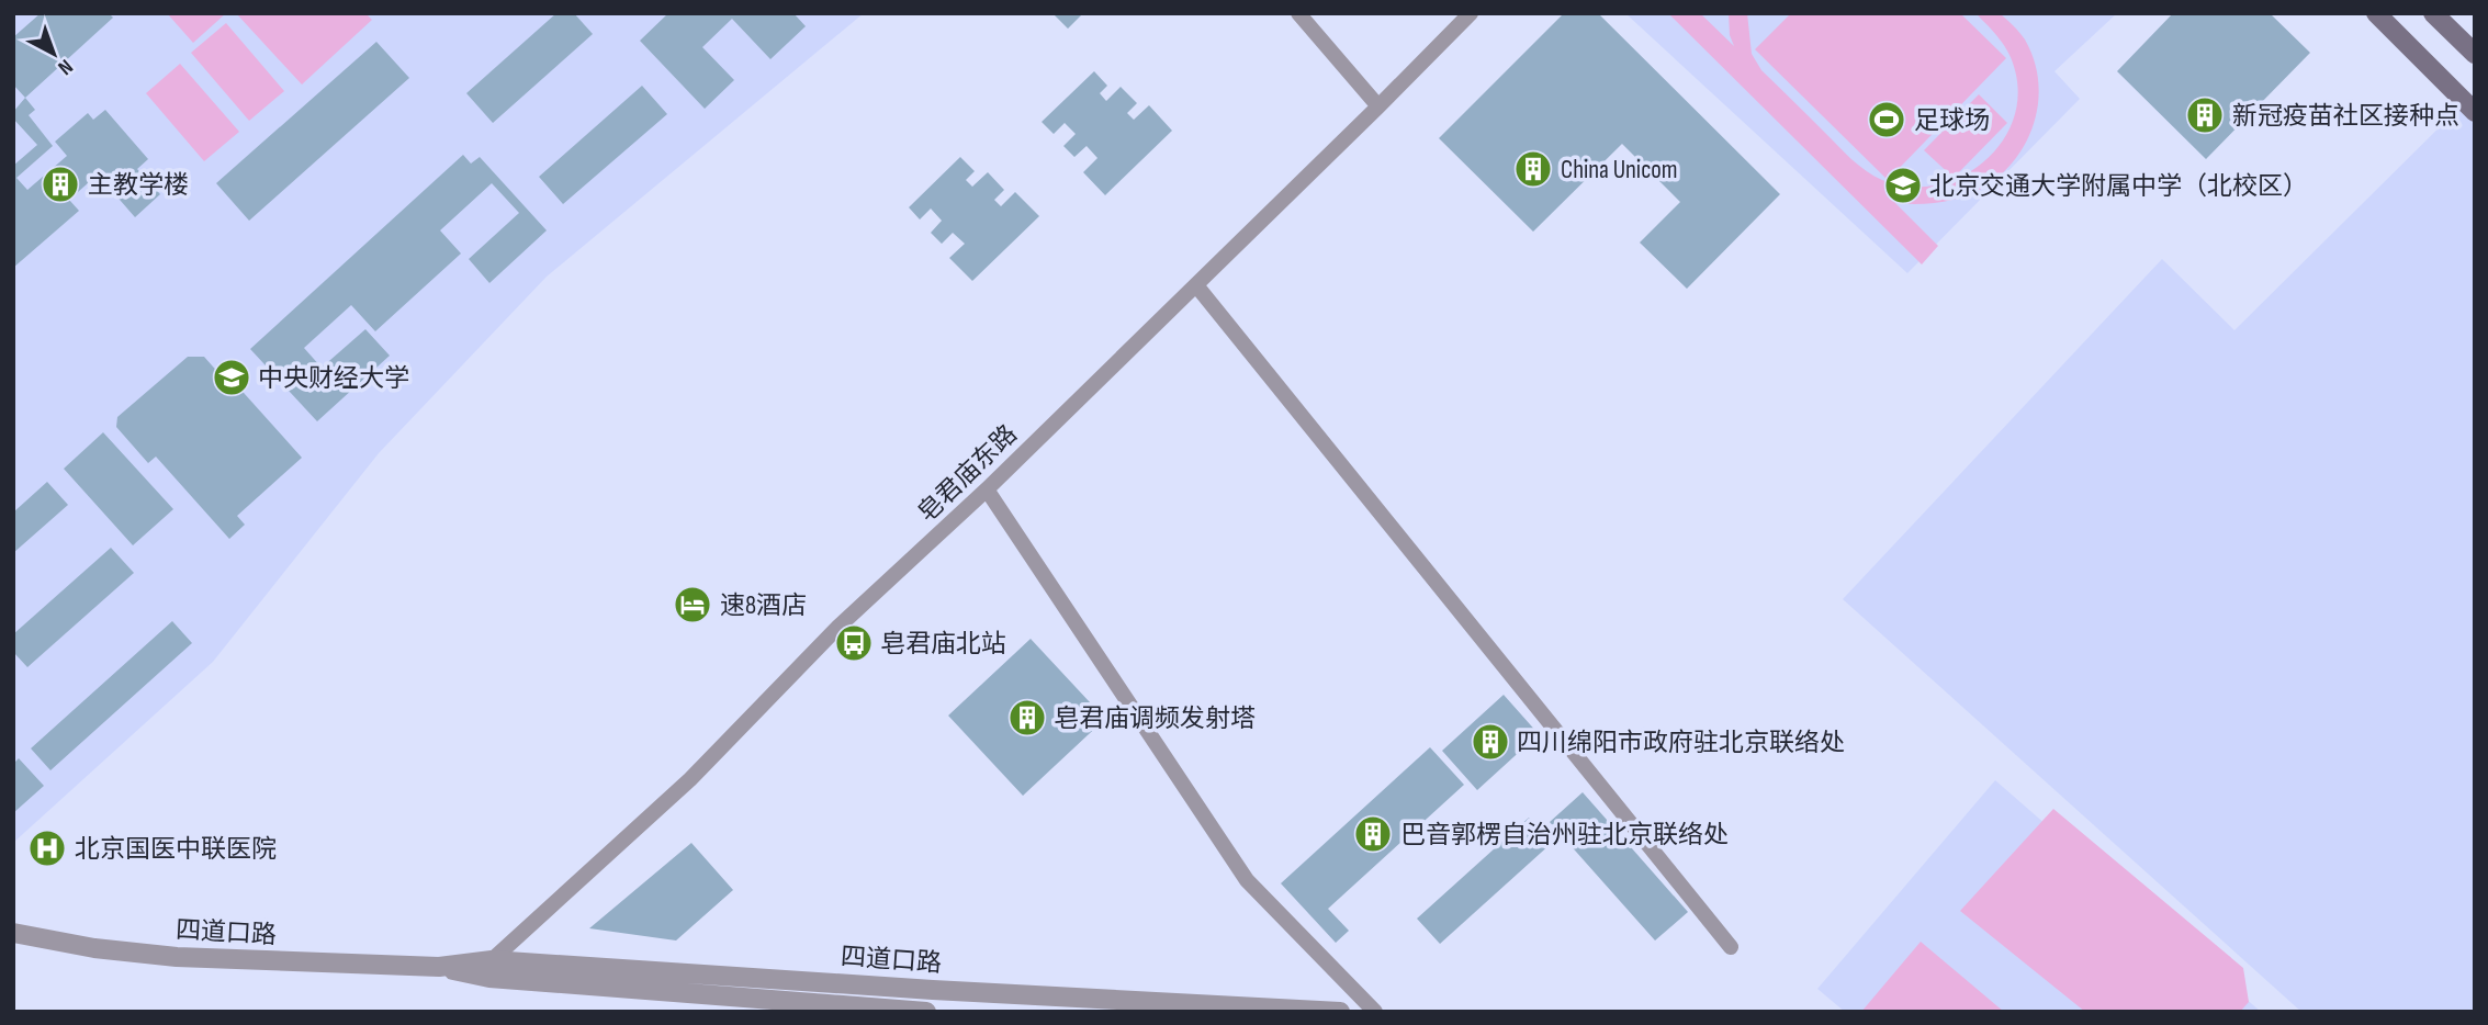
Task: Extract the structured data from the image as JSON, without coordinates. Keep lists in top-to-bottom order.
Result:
{
  "streets": {
    "street": ["皂君庙东路", "四道口路"]
  },
  "crossings": [
    ["皂君庙东路", "四道口路"]
  ],
  "places": {
    "building": [
      "新冠疫苗社区接种点",
      "China Unicom",
      "主教学楼",
      "皂君庙调频发射塔",
      "四川绵阳市政府驻北京联络处",
      "巴音郭楞自治州驻北京联络处"
    ],
    "sports": ["足球场"],
    "school or university": ["北京交通大学附属中学（北校区）", "中央财经大学"],
    "hotel": ["速8酒店"],
    "bus stop": ["皂君庙北站"],
    "hospital": ["北京国医中联医院"]
  },
  "north": "bottom right"
}
